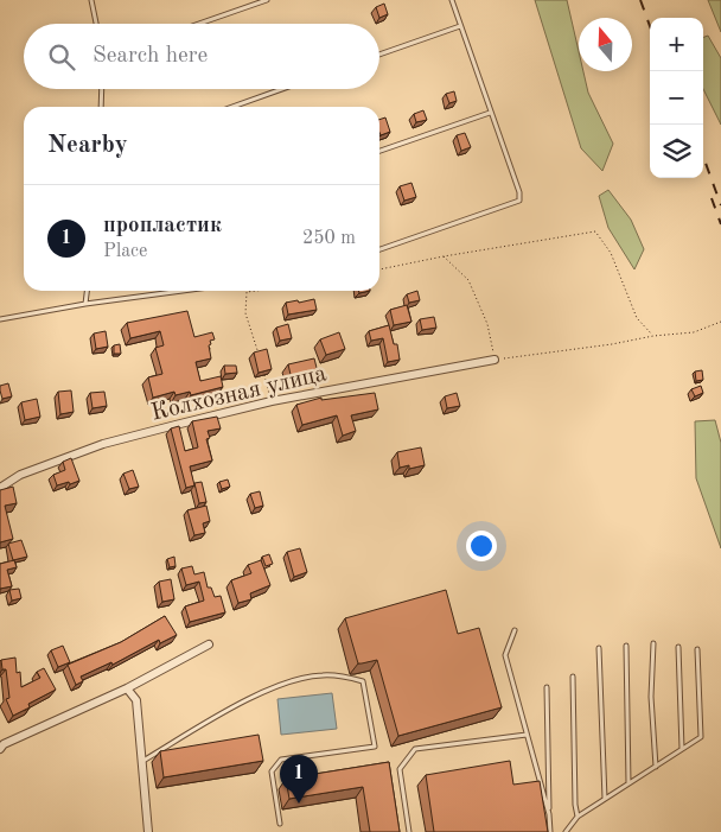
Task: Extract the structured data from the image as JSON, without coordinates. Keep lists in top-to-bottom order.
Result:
{
  "streets": {
    "street": ["Колхозная улица"]
  },
  "north": "top",
  "page": {
    "map_buttons": ["+", "−"],
    "search": "Search here",
    "heading": "Nearby",
    "list": [
      {
        "mark": "1",
        "name": "пропластик",
        "note": "Place",
        "value": "250 m"
      }
    ],
    "pins": "1"
  }
}
